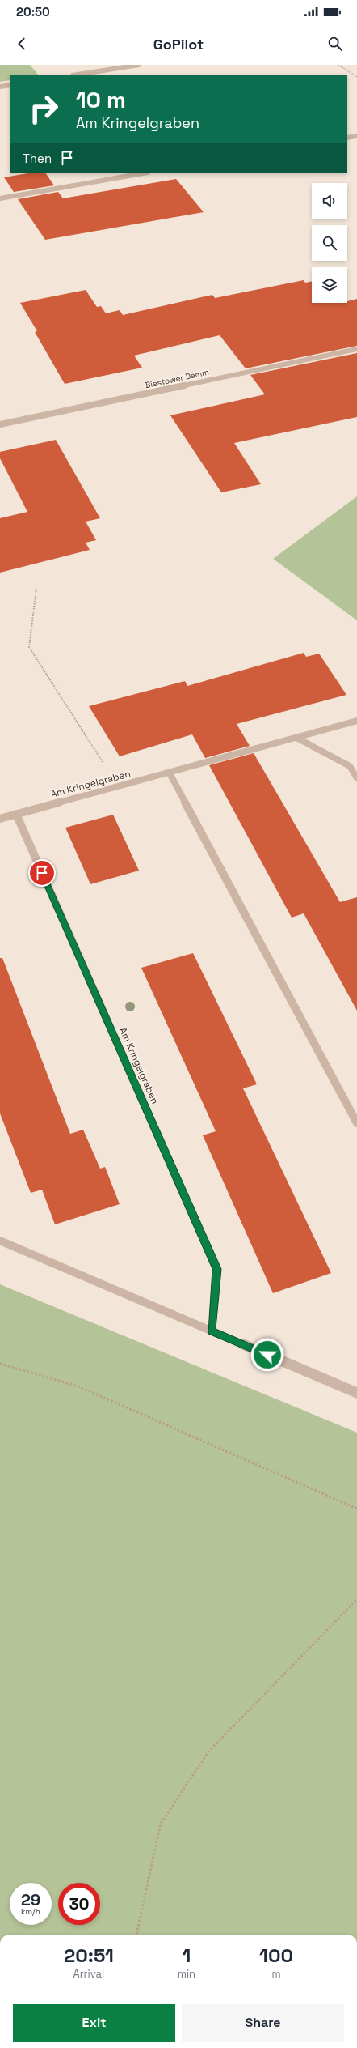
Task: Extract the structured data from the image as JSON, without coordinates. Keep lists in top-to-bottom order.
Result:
{
  "streets": {
    "street": ["Biestower Damm", "Am Kringelgraben"]
  },
  "page": {
    "status": "20:50",
    "header": "GoPilot",
    "turn": ["10 m", "Am Kringelgraben"],
    "then": "Then",
    "speed": "29 km/h",
    "limit": "30",
    "eta": [
      "20:51",
      "Arrival",
      "1",
      "min",
      "100",
      "m"
    ],
    "buttons": ["Exit", "Share"]
  }
}
